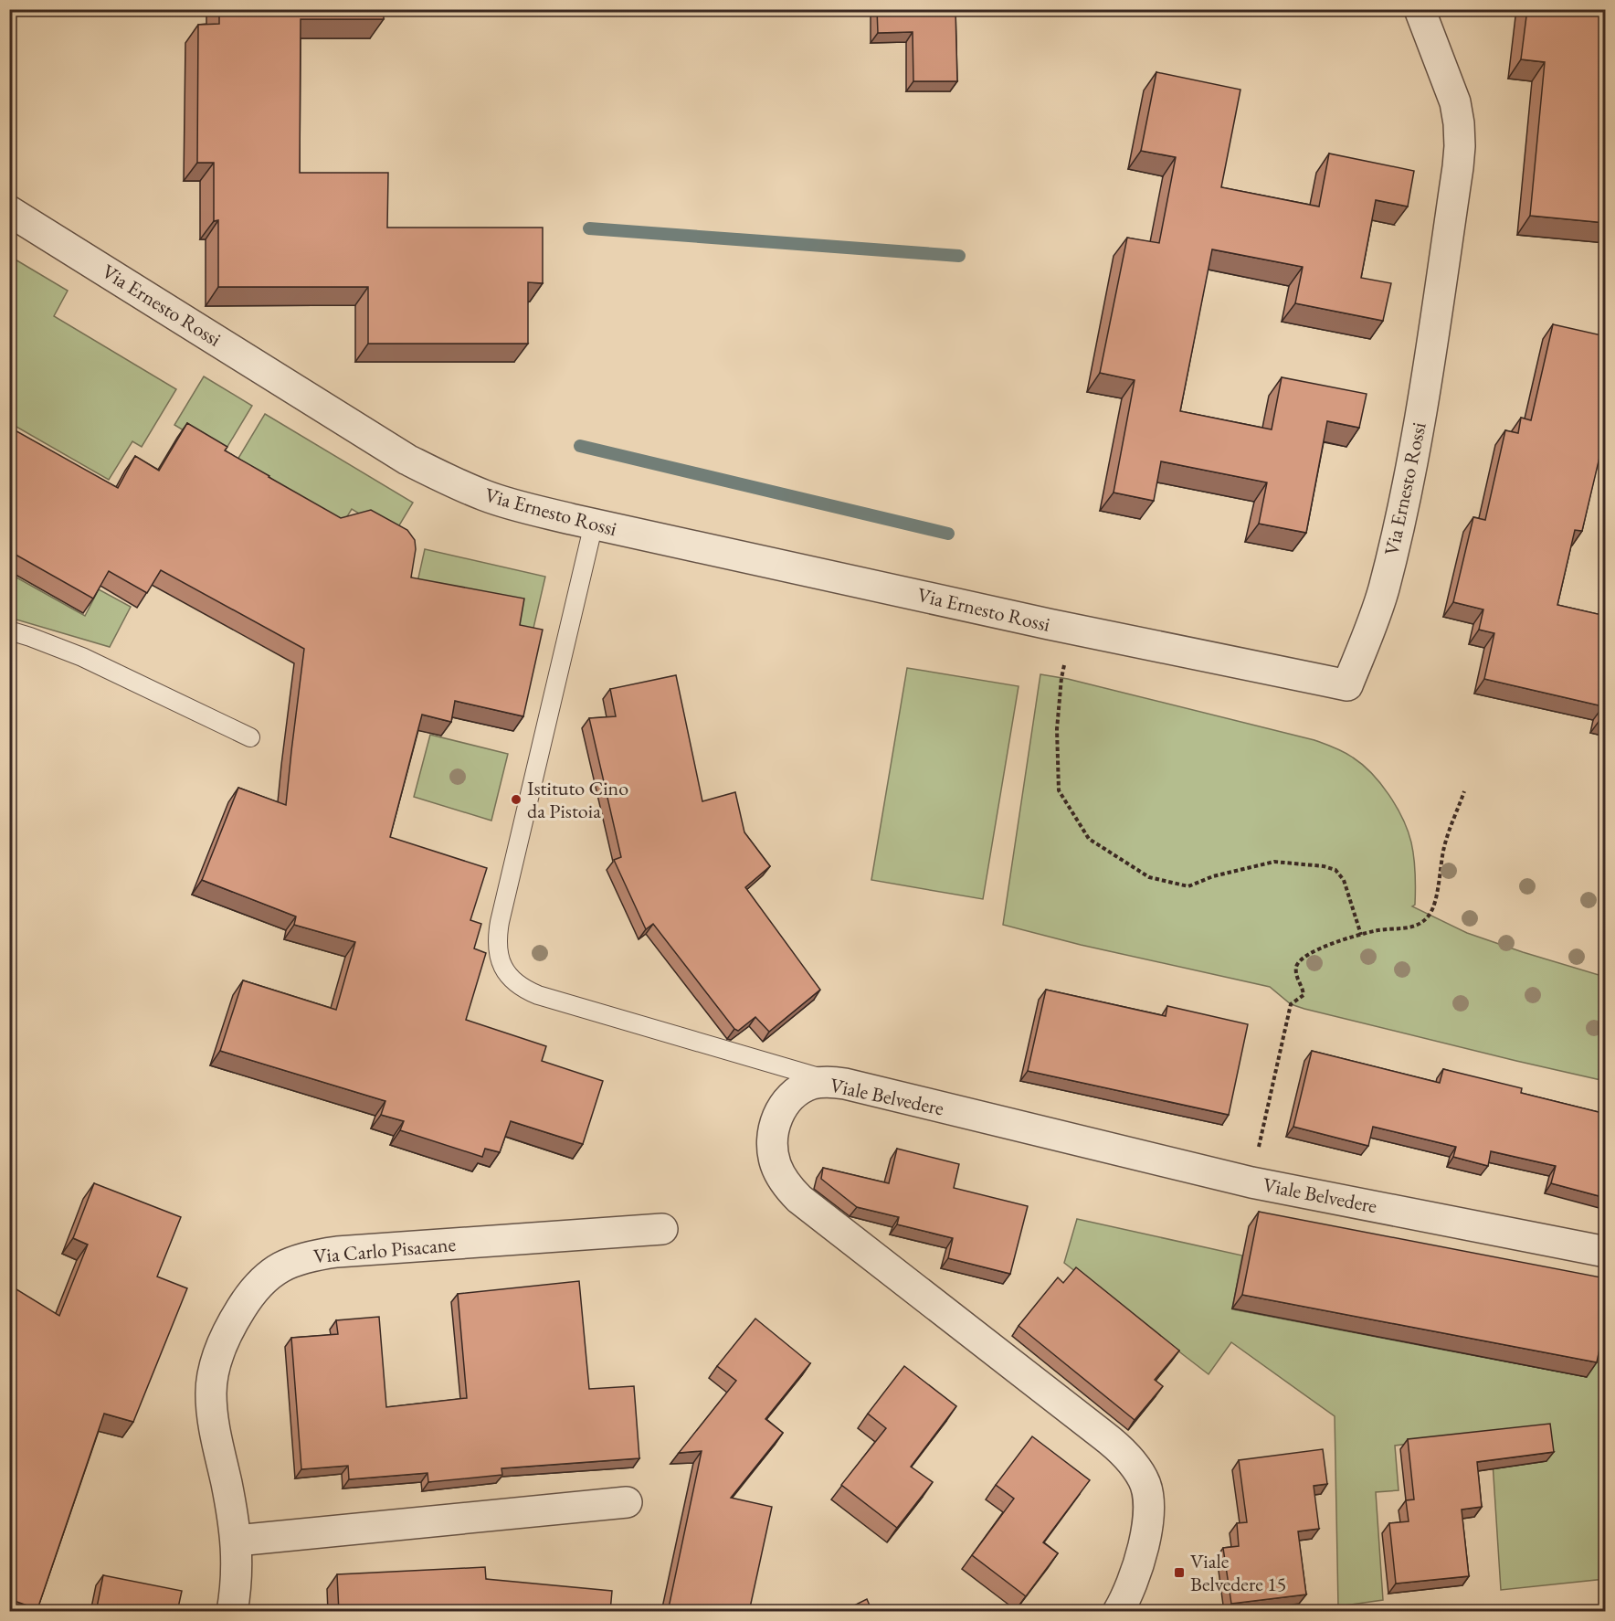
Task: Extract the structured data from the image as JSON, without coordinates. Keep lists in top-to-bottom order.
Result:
{
  "streets": {
    "street": ["Via Ernesto Rossi", "Viale Belvedere", "Via Carlo Pisacane"]
  },
  "places": {
    "other": ["Istituto Cino da Pistoia"],
    "transit": ["Viale Belvedere 15"]
  }
}
